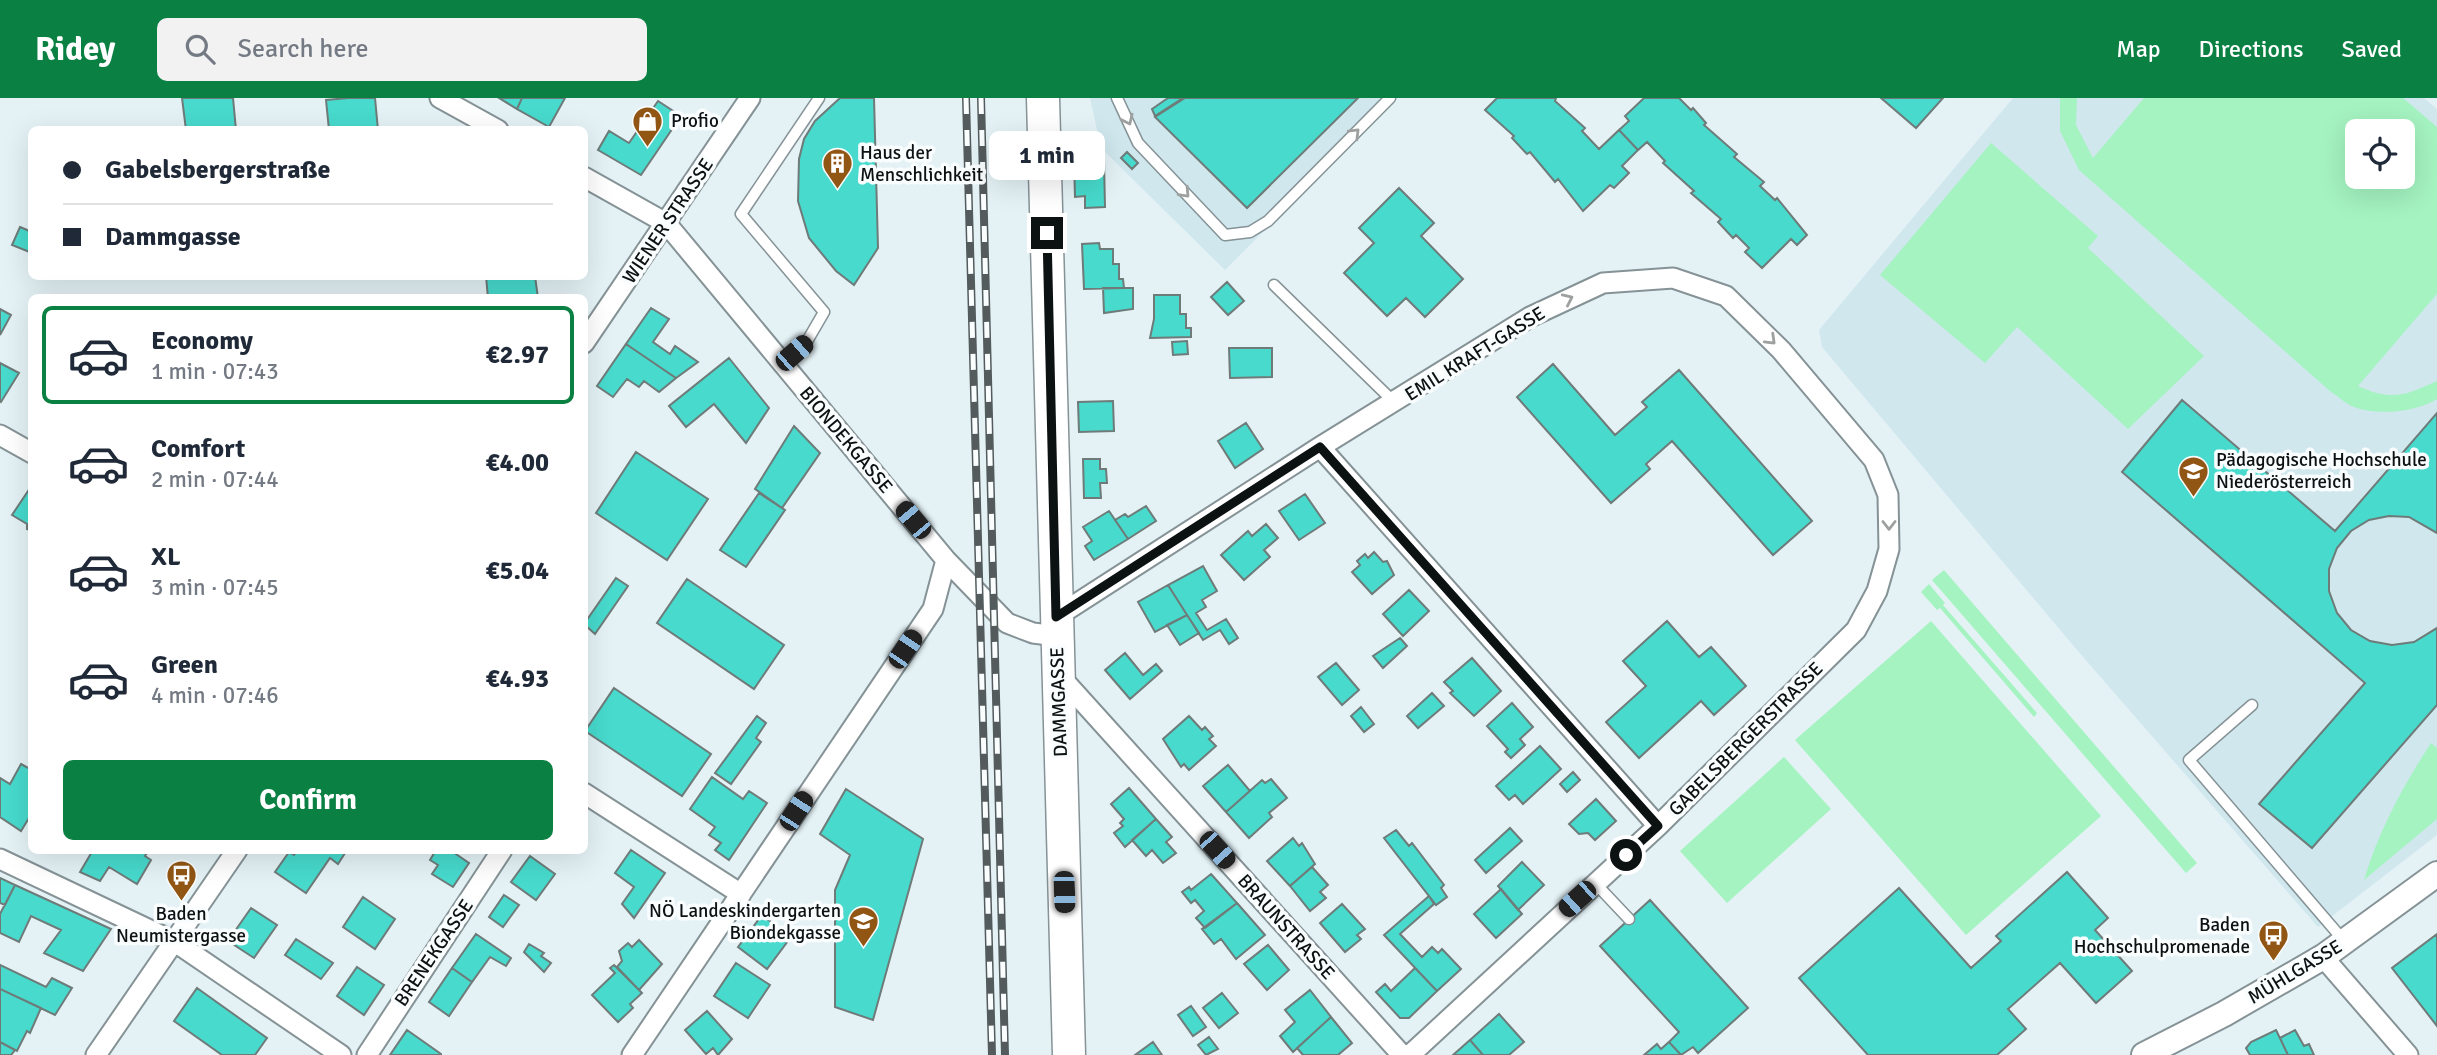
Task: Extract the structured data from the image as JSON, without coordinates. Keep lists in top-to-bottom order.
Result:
{
  "streets": {
    "main road": ["DAMMGASSE"],
    "street": [
      "WIENER STRASSE",
      "EMIL KRAFT-GASSE",
      "BIONDEKGASSE",
      "GABELSBERGERSTRASSE",
      "BRAUNSTRASSE",
      "BRENEKGASSE",
      "MÜHLGASSE"
    ]
  },
  "crossings": [
    ["WIENER STRASSE", "BIONDEKGASSE"],
    ["EMIL KRAFT-GASSE", "BIONDEKGASSE"],
    ["EMIL KRAFT-GASSE", "DAMMGASSE"],
    ["EMIL KRAFT-GASSE", "GABELSBERGERSTRASSE"],
    ["BIONDEKGASSE", "DAMMGASSE"],
    ["DAMMGASSE", "BRAUNSTRASSE"]
  ],
  "one_way": ["EMIL KRAFT-GASSE", "GABELSBERGERSTRASSE"],
  "places": {
    "shop": ["Profio"],
    "building": ["Haus der Menschlichkeit"],
    "school or university": ["Pädagogische Hochschule Niederösterreich", "NÖ Landeskindergarten Biondekgasse"],
    "bus stop": ["Baden Neumistergasse", "Baden Hochschulpromenade"]
  },
  "page": {
    "header": "Ridey",
    "search": "Search here",
    "nav": ["Map", "Directions", "Saved"],
    "banner": ["Gabelsbergerstraße", "Dammgasse"],
    "bubble": "1 min",
    "list": [
      {
        "name": "Economy",
        "note": "1 min · 07:43",
        "value": "€2.97"
      },
      {
        "name": "Comfort",
        "note": "2 min · 07:44",
        "value": "€4.00"
      },
      {
        "name": "XL",
        "note": "3 min · 07:45",
        "value": "€5.04"
      },
      {
        "name": "Green",
        "note": "4 min · 07:46",
        "value": "€4.93"
      }
    ],
    "buttons": "Confirm"
  }
}
